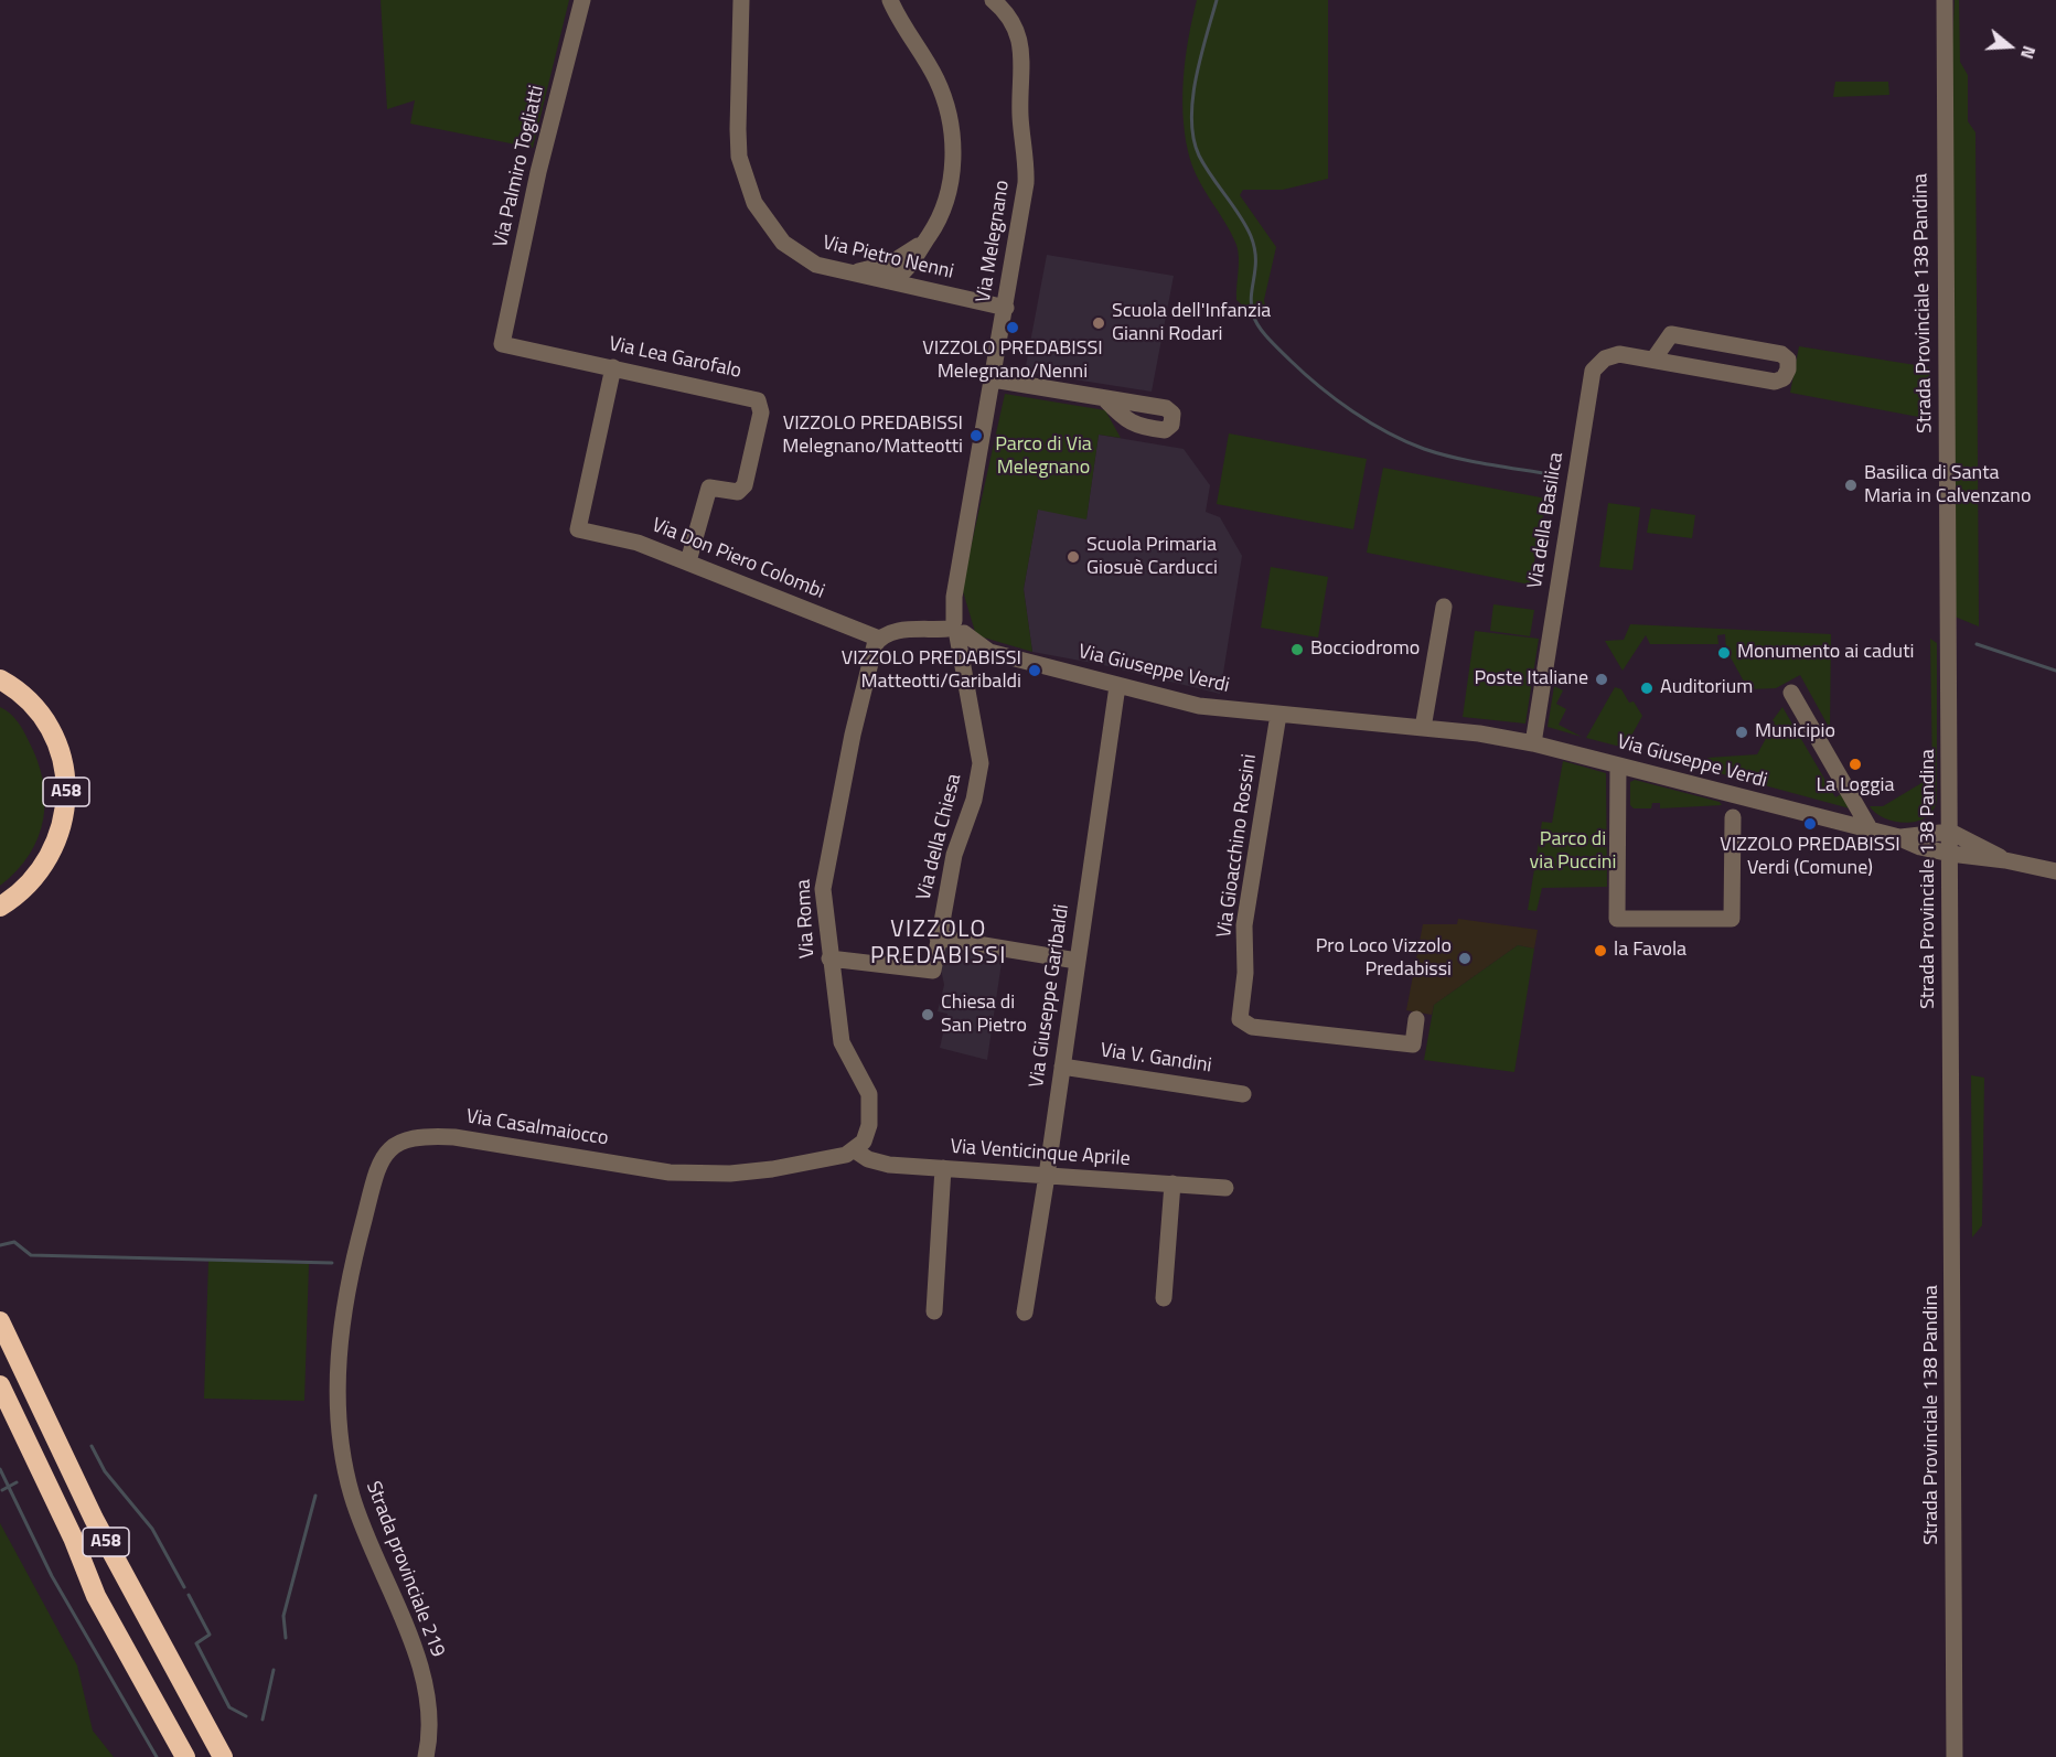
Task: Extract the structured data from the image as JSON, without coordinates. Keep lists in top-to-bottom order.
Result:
{
  "streets": {
    "highway": ["A58"],
    "street": [
      "Via Palmiro Togliatti",
      "Via Melegnano",
      "Via Pietro Nenni",
      "Strada Provinciale 138 Pandina",
      "Via Lea Garofalo",
      "Via della Basilica",
      "Via Don Piero Colombi",
      "Via Giuseppe Verdi",
      "Via della Chiesa",
      "Via Gioacchino Rossini",
      "Via Roma",
      "Via Giuseppe Garibaldi",
      "Via V. Gandini",
      "Via Casalmaiocco",
      "Via Venticinque Aprile",
      "Strada provinciale 219"
    ]
  },
  "crossings": [
    ["Via Palmiro Togliatti", "Via Lea Garofalo"],
    ["Via Melegnano", "Via Pietro Nenni"],
    ["Via Melegnano", "Via Giuseppe Verdi"],
    ["Via Melegnano", "Via della Chiesa"],
    ["Via Lea Garofalo", "Via Don Piero Colombi"],
    ["Via della Basilica", "Via Giuseppe Verdi"],
    ["Via Don Piero Colombi", "Via Roma"],
    ["Via Giuseppe Verdi", "Via della Chiesa"],
    ["Via Giuseppe Verdi", "Via Gioacchino Rossini"],
    ["Via Giuseppe Verdi", "Via Giuseppe Garibaldi"],
    ["Via della Chiesa", "Via Roma"],
    ["Via Roma", "Via Casalmaiocco"],
    ["Via Roma", "Via Venticinque Aprile"],
    ["Via Giuseppe Garibaldi", "Via V. Gandini"],
    ["Via Giuseppe Garibaldi", "Via Venticinque Aprile"],
    ["Via Casalmaiocco", "Via Venticinque Aprile"],
    ["Via Casalmaiocco", "Strada provinciale 219"]
  ],
  "districts": ["VIZZOLO PREDABISSI"],
  "parks": ["Parco di Via Melegnano", "Parco di via Puccini"],
  "places": [
    "Scuola dell'Infanzia Gianni Rodari",
    "VIZZOLO PREDABISSI Melegnano/Nenni",
    "VIZZOLO PREDABISSI Melegnano/Matteotti",
    "Basilica di Santa Maria in Calvenzano",
    "Scuola Primaria Giosuè Carducci",
    "Bocciodromo",
    "Monumento ai caduti",
    "VIZZOLO PREDABISSI Matteotti/Garibaldi",
    "Poste Italiane",
    "Auditorium",
    "Municipio",
    "La Loggia",
    "VIZZOLO PREDABISSI Verdi (Comune)",
    "la Favola",
    "Pro Loco Vizzolo Predabissi",
    "Chiesa di San Pietro"
  ],
  "north": "right"
}
